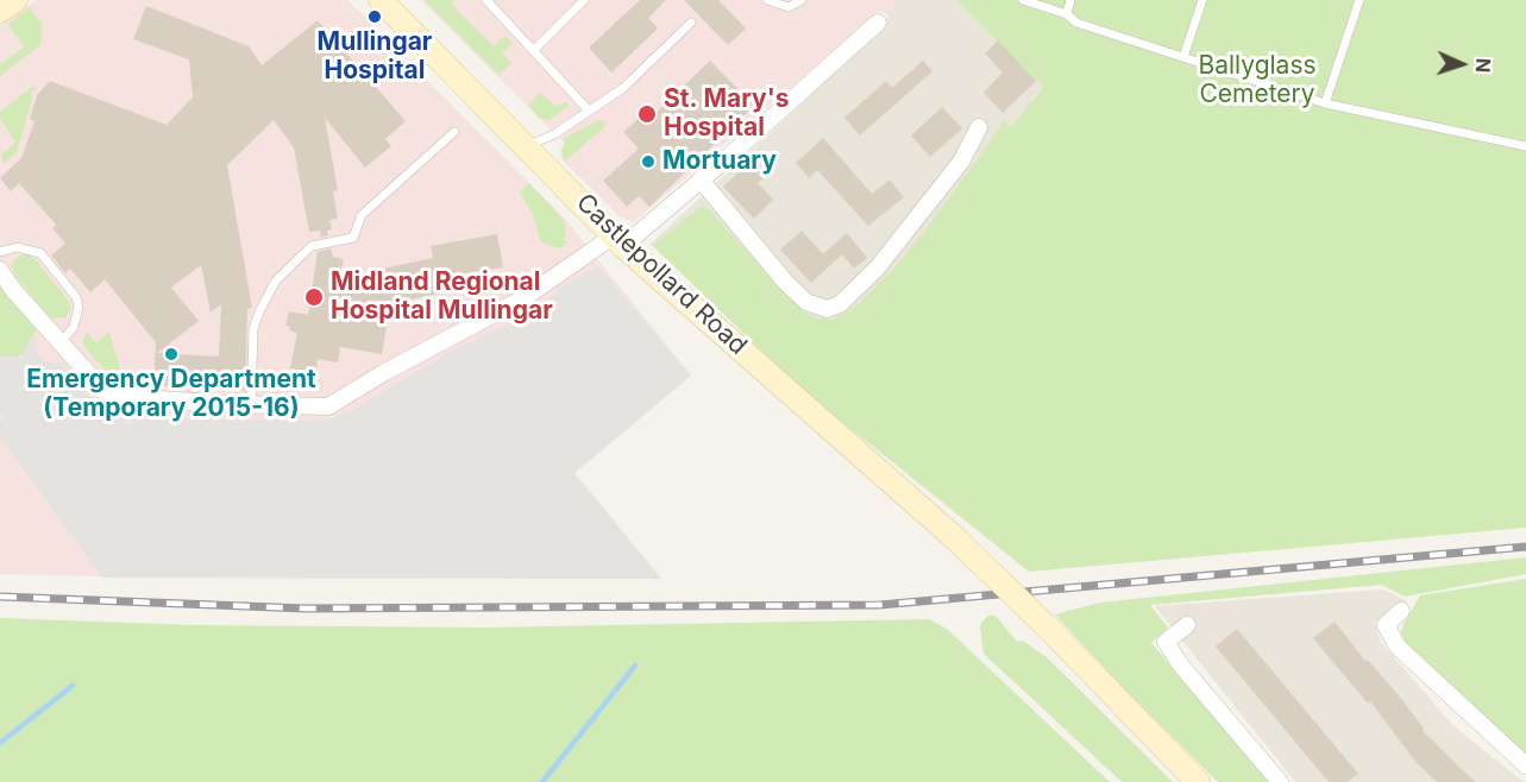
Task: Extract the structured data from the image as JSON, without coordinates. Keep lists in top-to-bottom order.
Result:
{
  "streets": {
    "main road": ["Castlepollard Road"]
  },
  "parks": ["Ballyglass Cemetery"],
  "places": [
    "Mullingar Hospital",
    "St. Mary's Hospital",
    "Mortuary",
    "Midland Regional Hospital Mullingar",
    "Emergency Department (Temporary 2015-16)"
  ],
  "north": "right"
}
